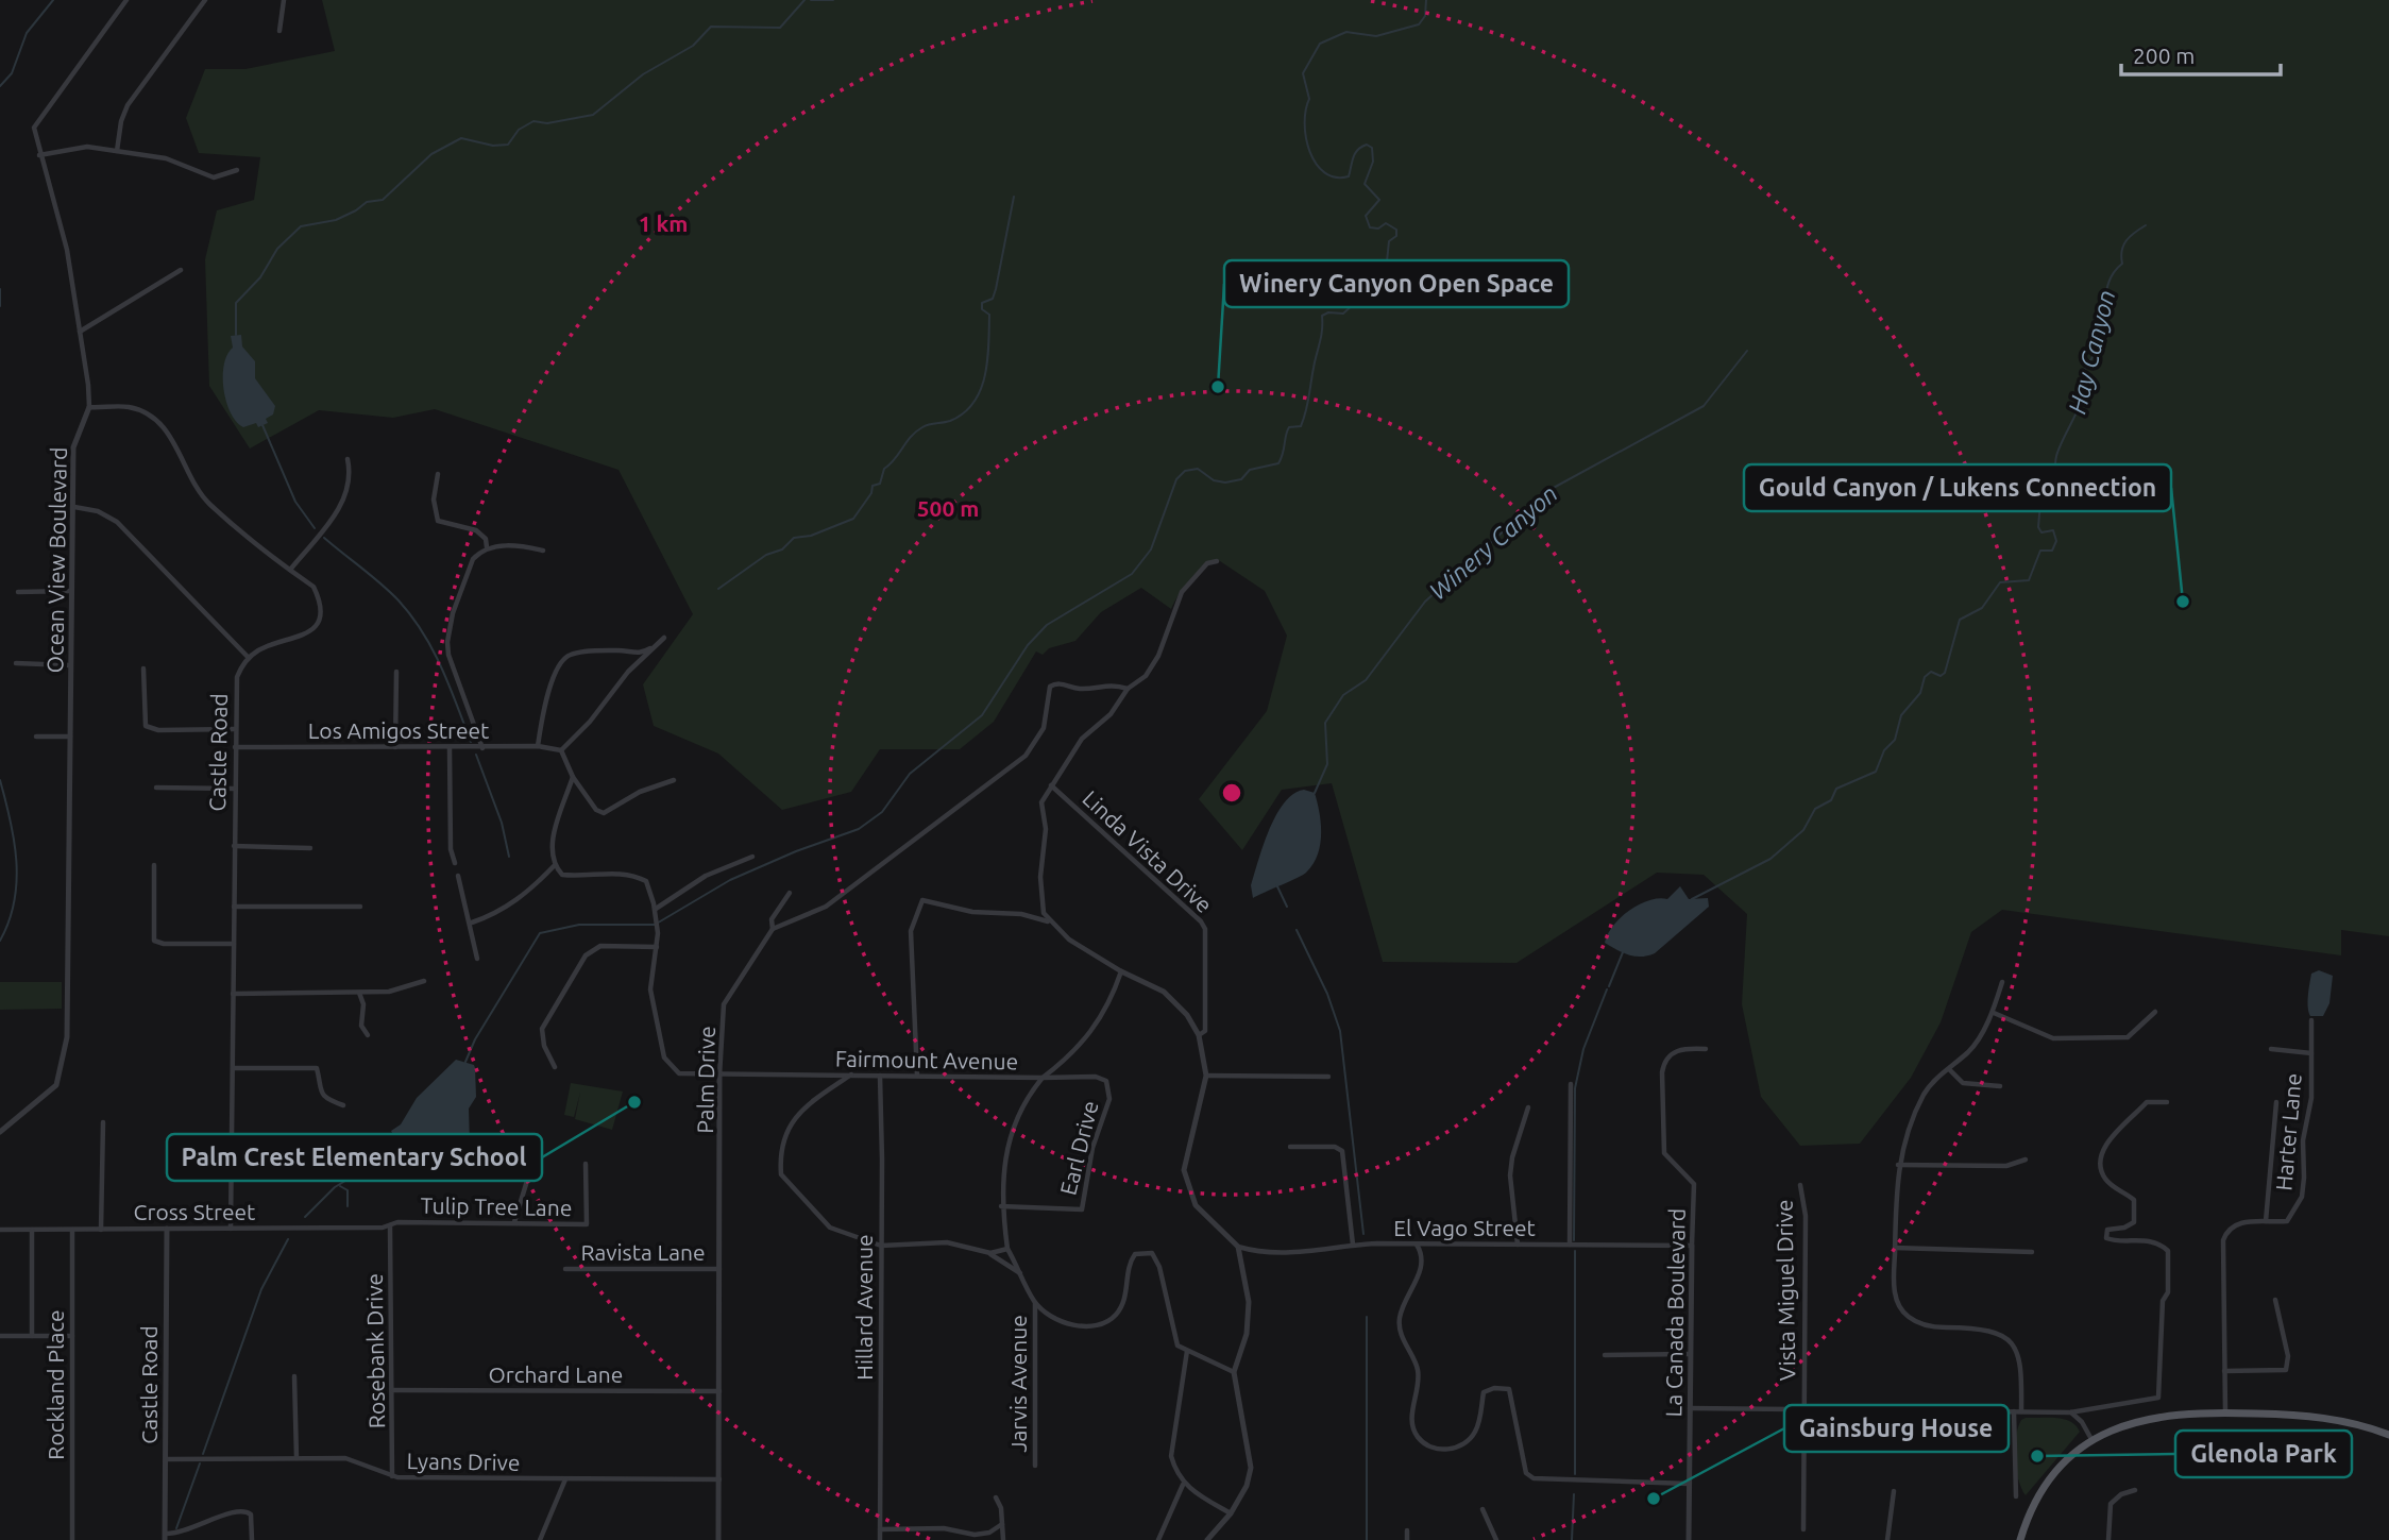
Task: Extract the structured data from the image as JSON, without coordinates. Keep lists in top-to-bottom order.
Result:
{
  "streets": {
    "street": [
      "Ocean View Boulevard",
      "Los Amigos Street",
      "Castle Road",
      "Linda Vista Drive",
      "Fairmount Avenue",
      "Palm Drive",
      "Harter Lane",
      "Earl Drive",
      "Tulip Tree Lane",
      "Cross Street",
      "El Vago Street",
      "Ravista Lane",
      "Vista Miguel Drive",
      "Hillard Avenue",
      "La Canada Boulevard",
      "Rosebank Drive",
      "Orchard Lane",
      "Jarvis Avenue",
      "Rockland Place",
      "Lyans Drive"
    ]
  },
  "crossings": [
    ["Los Amigos Street", "Castle Road"],
    ["Castle Road", "Cross Street"],
    ["Castle Road", "Lyans Drive"],
    ["Fairmount Avenue", "Palm Drive"],
    ["Fairmount Avenue", "Earl Drive"],
    ["Fairmount Avenue", "Hillard Avenue"],
    ["Palm Drive", "Ravista Lane"],
    ["Palm Drive", "Orchard Lane"],
    ["Palm Drive", "Lyans Drive"],
    ["Tulip Tree Lane", "Cross Street"],
    ["Tulip Tree Lane", "Rosebank Drive"],
    ["Cross Street", "Rosebank Drive"],
    ["Cross Street", "Rockland Place"],
    ["El Vago Street", "La Canada Boulevard"],
    ["Rosebank Drive", "Orchard Lane"],
    ["Rosebank Drive", "Lyans Drive"]
  ],
  "water": ["Hay Canyon", "Winery Canyon"],
  "places": [
    "Winery Canyon Open Space",
    "Gould Canyon / Lukens Connection",
    "Palm Crest Elementary School",
    "Glenola Park",
    "Gainsburg House"
  ],
  "scale_bar": "200 m",
  "rings": ["1 km", "500 m"]
}
